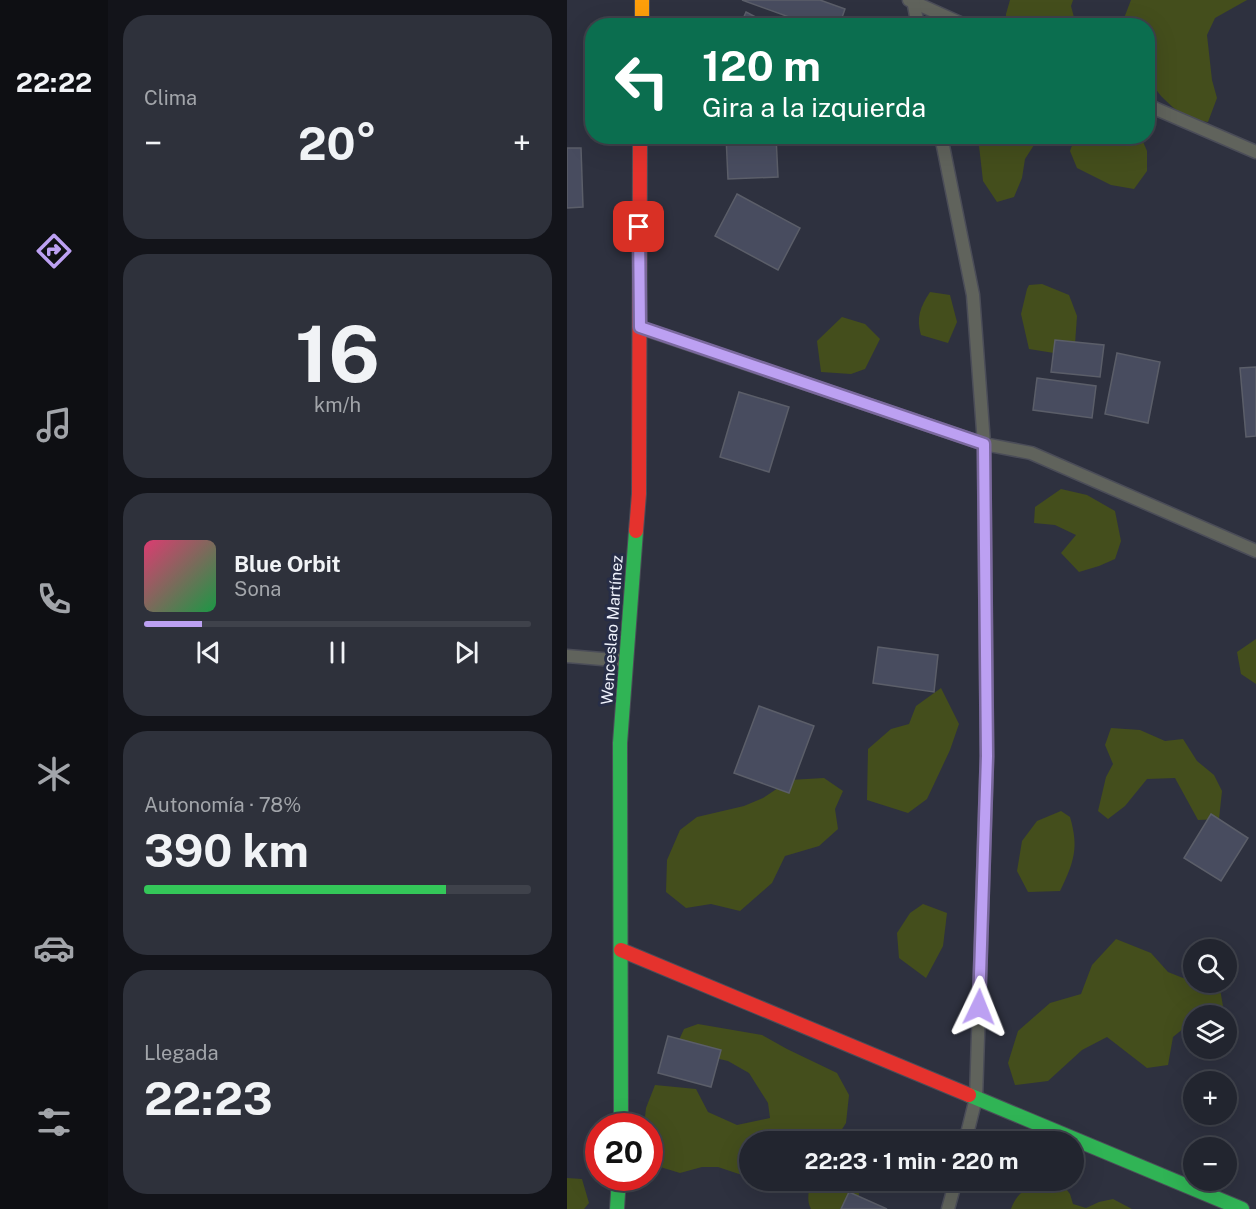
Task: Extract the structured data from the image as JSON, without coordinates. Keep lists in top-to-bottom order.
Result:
{
  "streets": {
    "main road": ["Wenceslao Martínez"]
  },
  "page": {
    "tabs": "22:22",
    "tile": [
      "Clima",
      ["16", "km/h"],
      ["Autonomía · 78%", "390 km"],
      ["Llegada", "22:23"]
    ],
    "turn": ["120 m", "Gira a la izquierda"],
    "heat": ["−", "20°", "+"],
    "song": ["Blue Orbit", "Sona"],
    "map_buttons": ["+", "−"],
    "limit": "20",
    "trip": "22:23 · 1 min · 220 m"
  }
}
